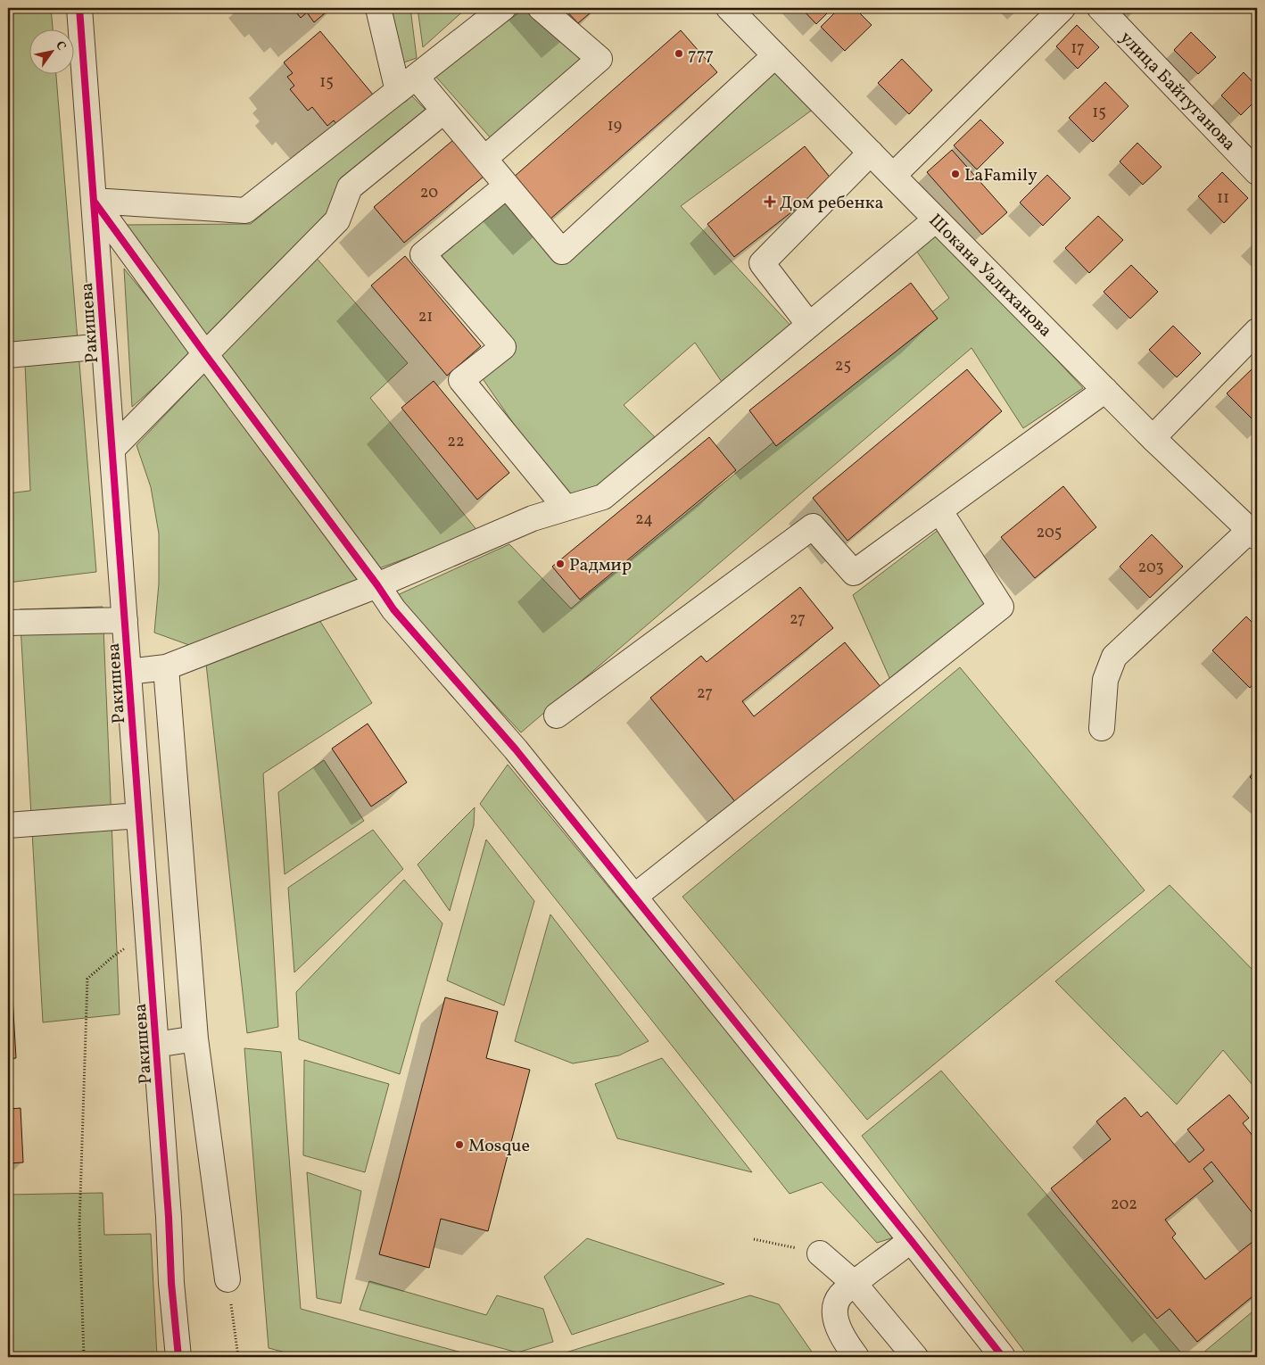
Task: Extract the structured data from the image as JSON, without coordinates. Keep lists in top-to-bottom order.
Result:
{
  "streets": {
    "street": ["улица Байтуганова", "Шокана Уалиханова", "Ракишева"]
  },
  "places": {
    "other": [
      "777",
      "LaFamily",
      "Радмир",
      "Mosque"
    ],
    "health": ["Дом ребенка"]
  },
  "house_numbers": [
    "17",
    "15",
    "15",
    "19",
    "20",
    "11",
    "21",
    "25",
    "22",
    "24",
    "205",
    "203",
    "27",
    "27",
    "202"
  ],
  "north": "top right"
}
